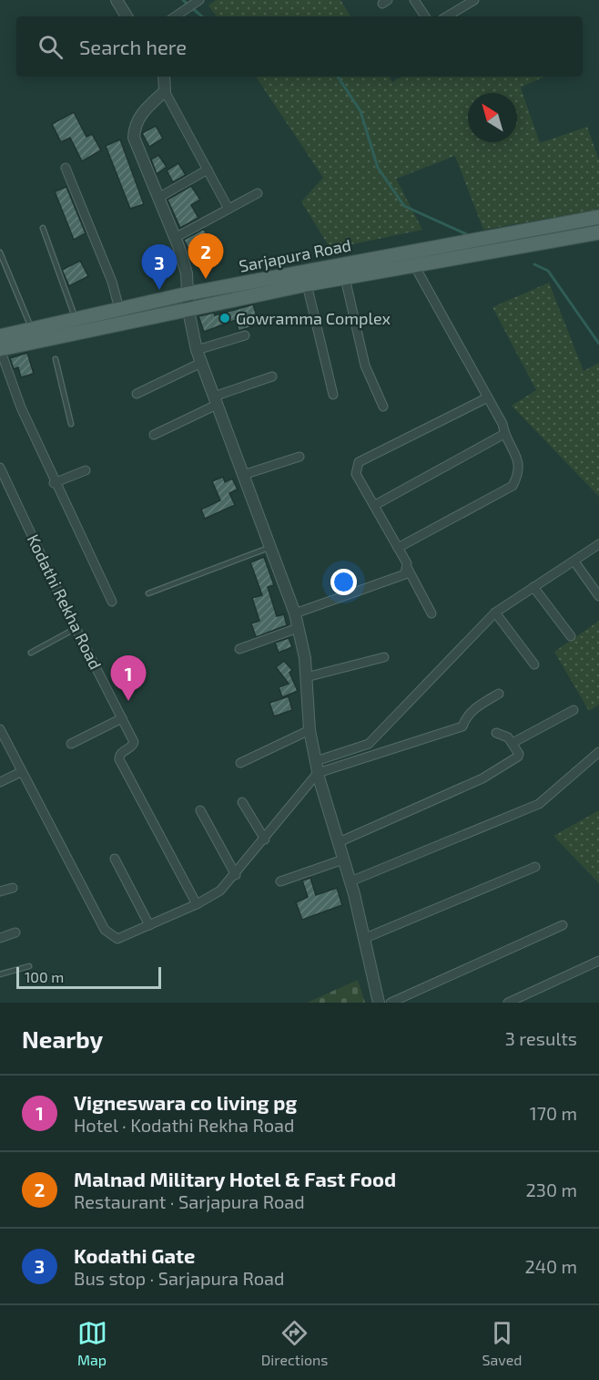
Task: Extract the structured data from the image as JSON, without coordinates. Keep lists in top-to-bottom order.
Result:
{
  "streets": {
    "main road": ["Sarjapura Road"],
    "street": ["Kodathi Rekha Road"]
  },
  "places": ["Gowramma Complex"],
  "scale_bar": "100 m",
  "north": "top left",
  "page": {
    "search": "Search here",
    "pins": ["2", "3", "1"],
    "scale": "100 m",
    "heading": ["Nearby", "3 results"],
    "list": [
      {
        "mark": "1",
        "name": "Vigneswara co living pg",
        "note": "Hotel · Kodathi Rekha Road",
        "value": "170 m"
      },
      {
        "mark": "2",
        "name": "Malnad Military Hotel & Fast Food",
        "note": "Restaurant · Sarjapura Road",
        "value": "230 m"
      },
      {
        "mark": "3",
        "name": "Kodathi Gate",
        "note": "Bus stop · Sarjapura Road",
        "value": "240 m"
      }
    ],
    "nav": ["Map", "Directions", "Saved"]
  }
}
